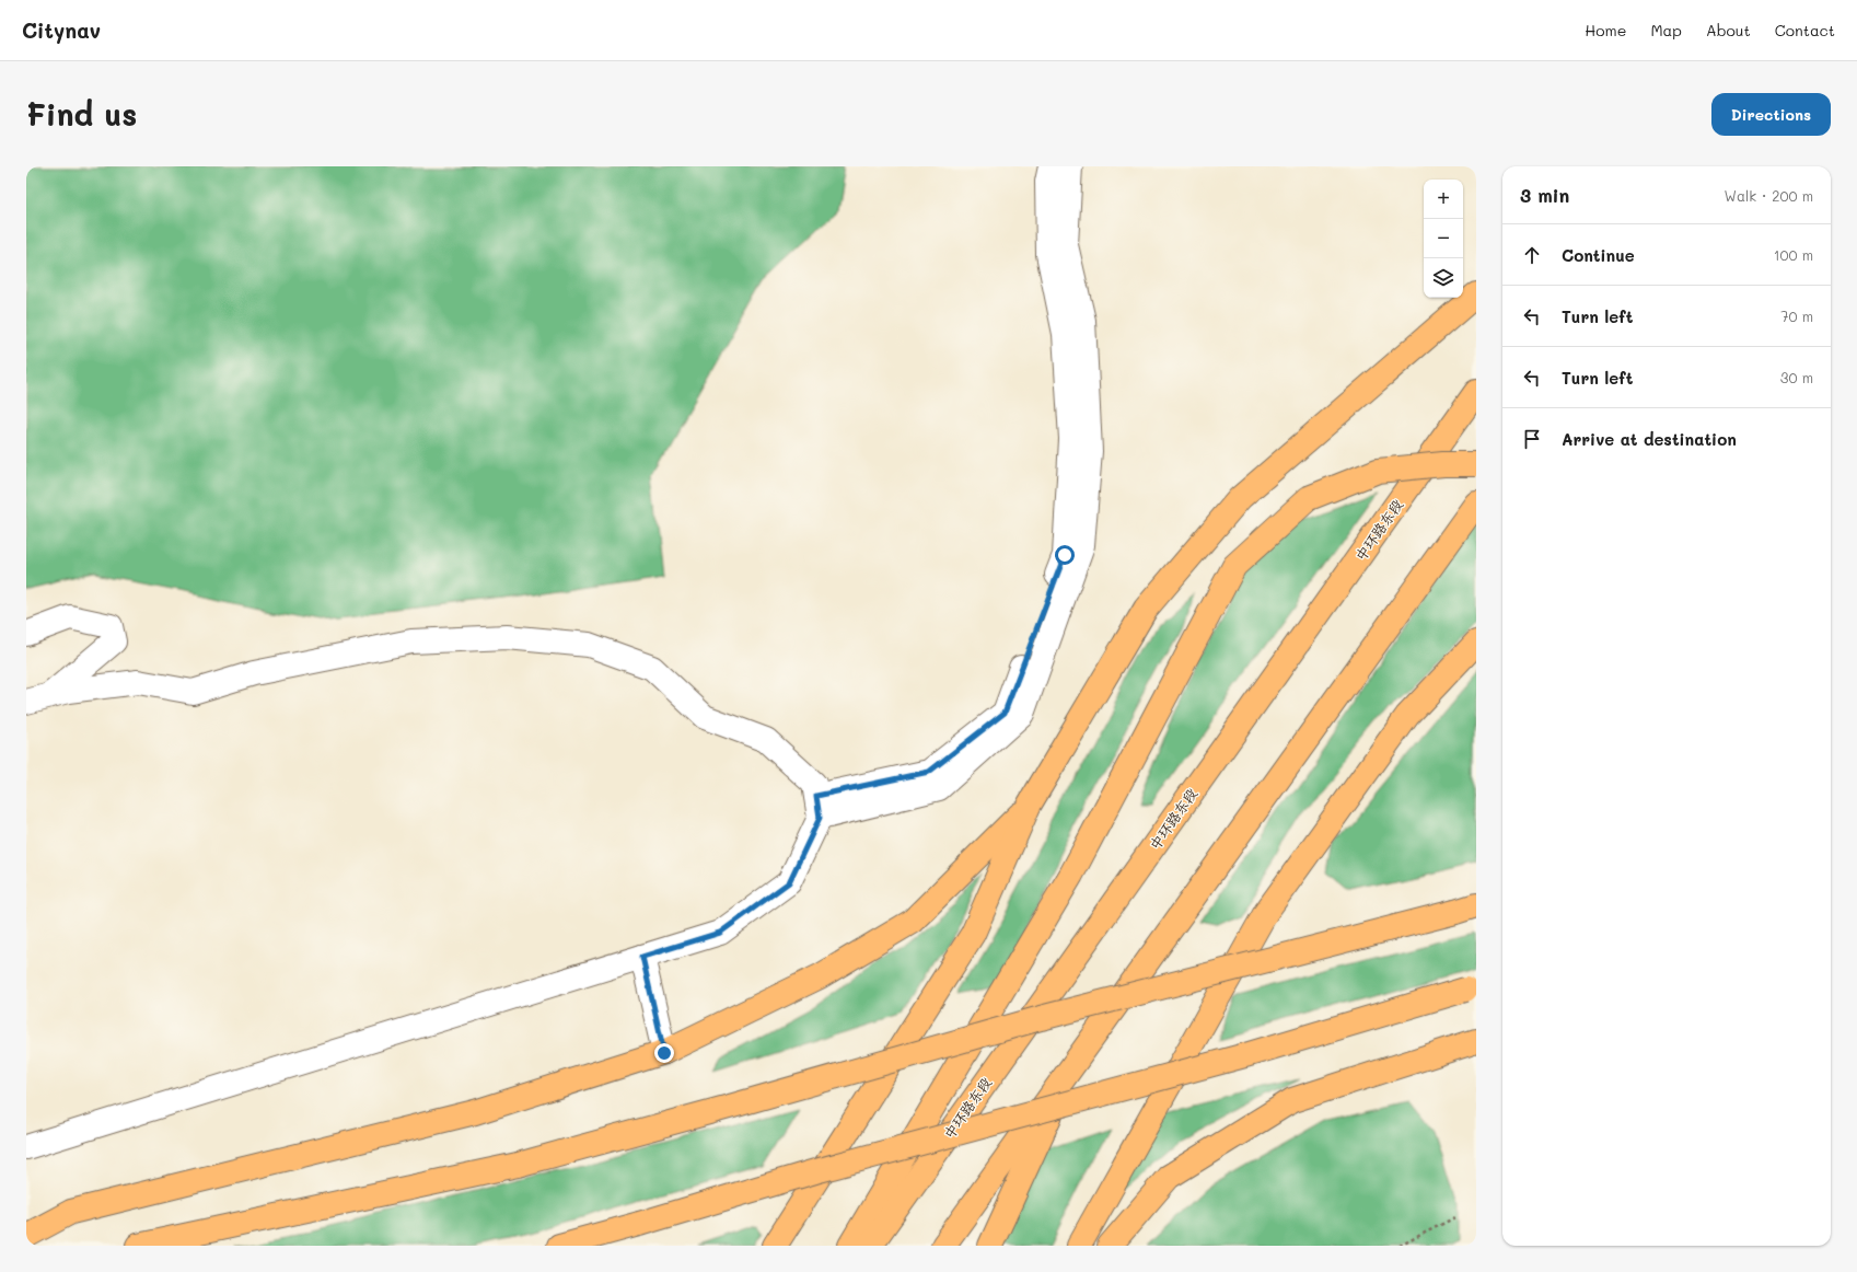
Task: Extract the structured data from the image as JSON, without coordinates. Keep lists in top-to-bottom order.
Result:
{
  "streets": {
    "highway": ["中环路东段"]
  },
  "page": {
    "header": "Citynav",
    "nav": [
      "Home",
      "Map",
      "About",
      "Contact"
    ],
    "buttons": "Directions",
    "title": "Find us",
    "heading": ["3 min", "Walk · 200 m"],
    "map_buttons": ["+", "−"],
    "list": [
      ["Continue", "100 m"],
      ["Turn left", "70 m"],
      ["Turn left", "30 m"],
      "Arrive at destination"
    ]
  }
}
